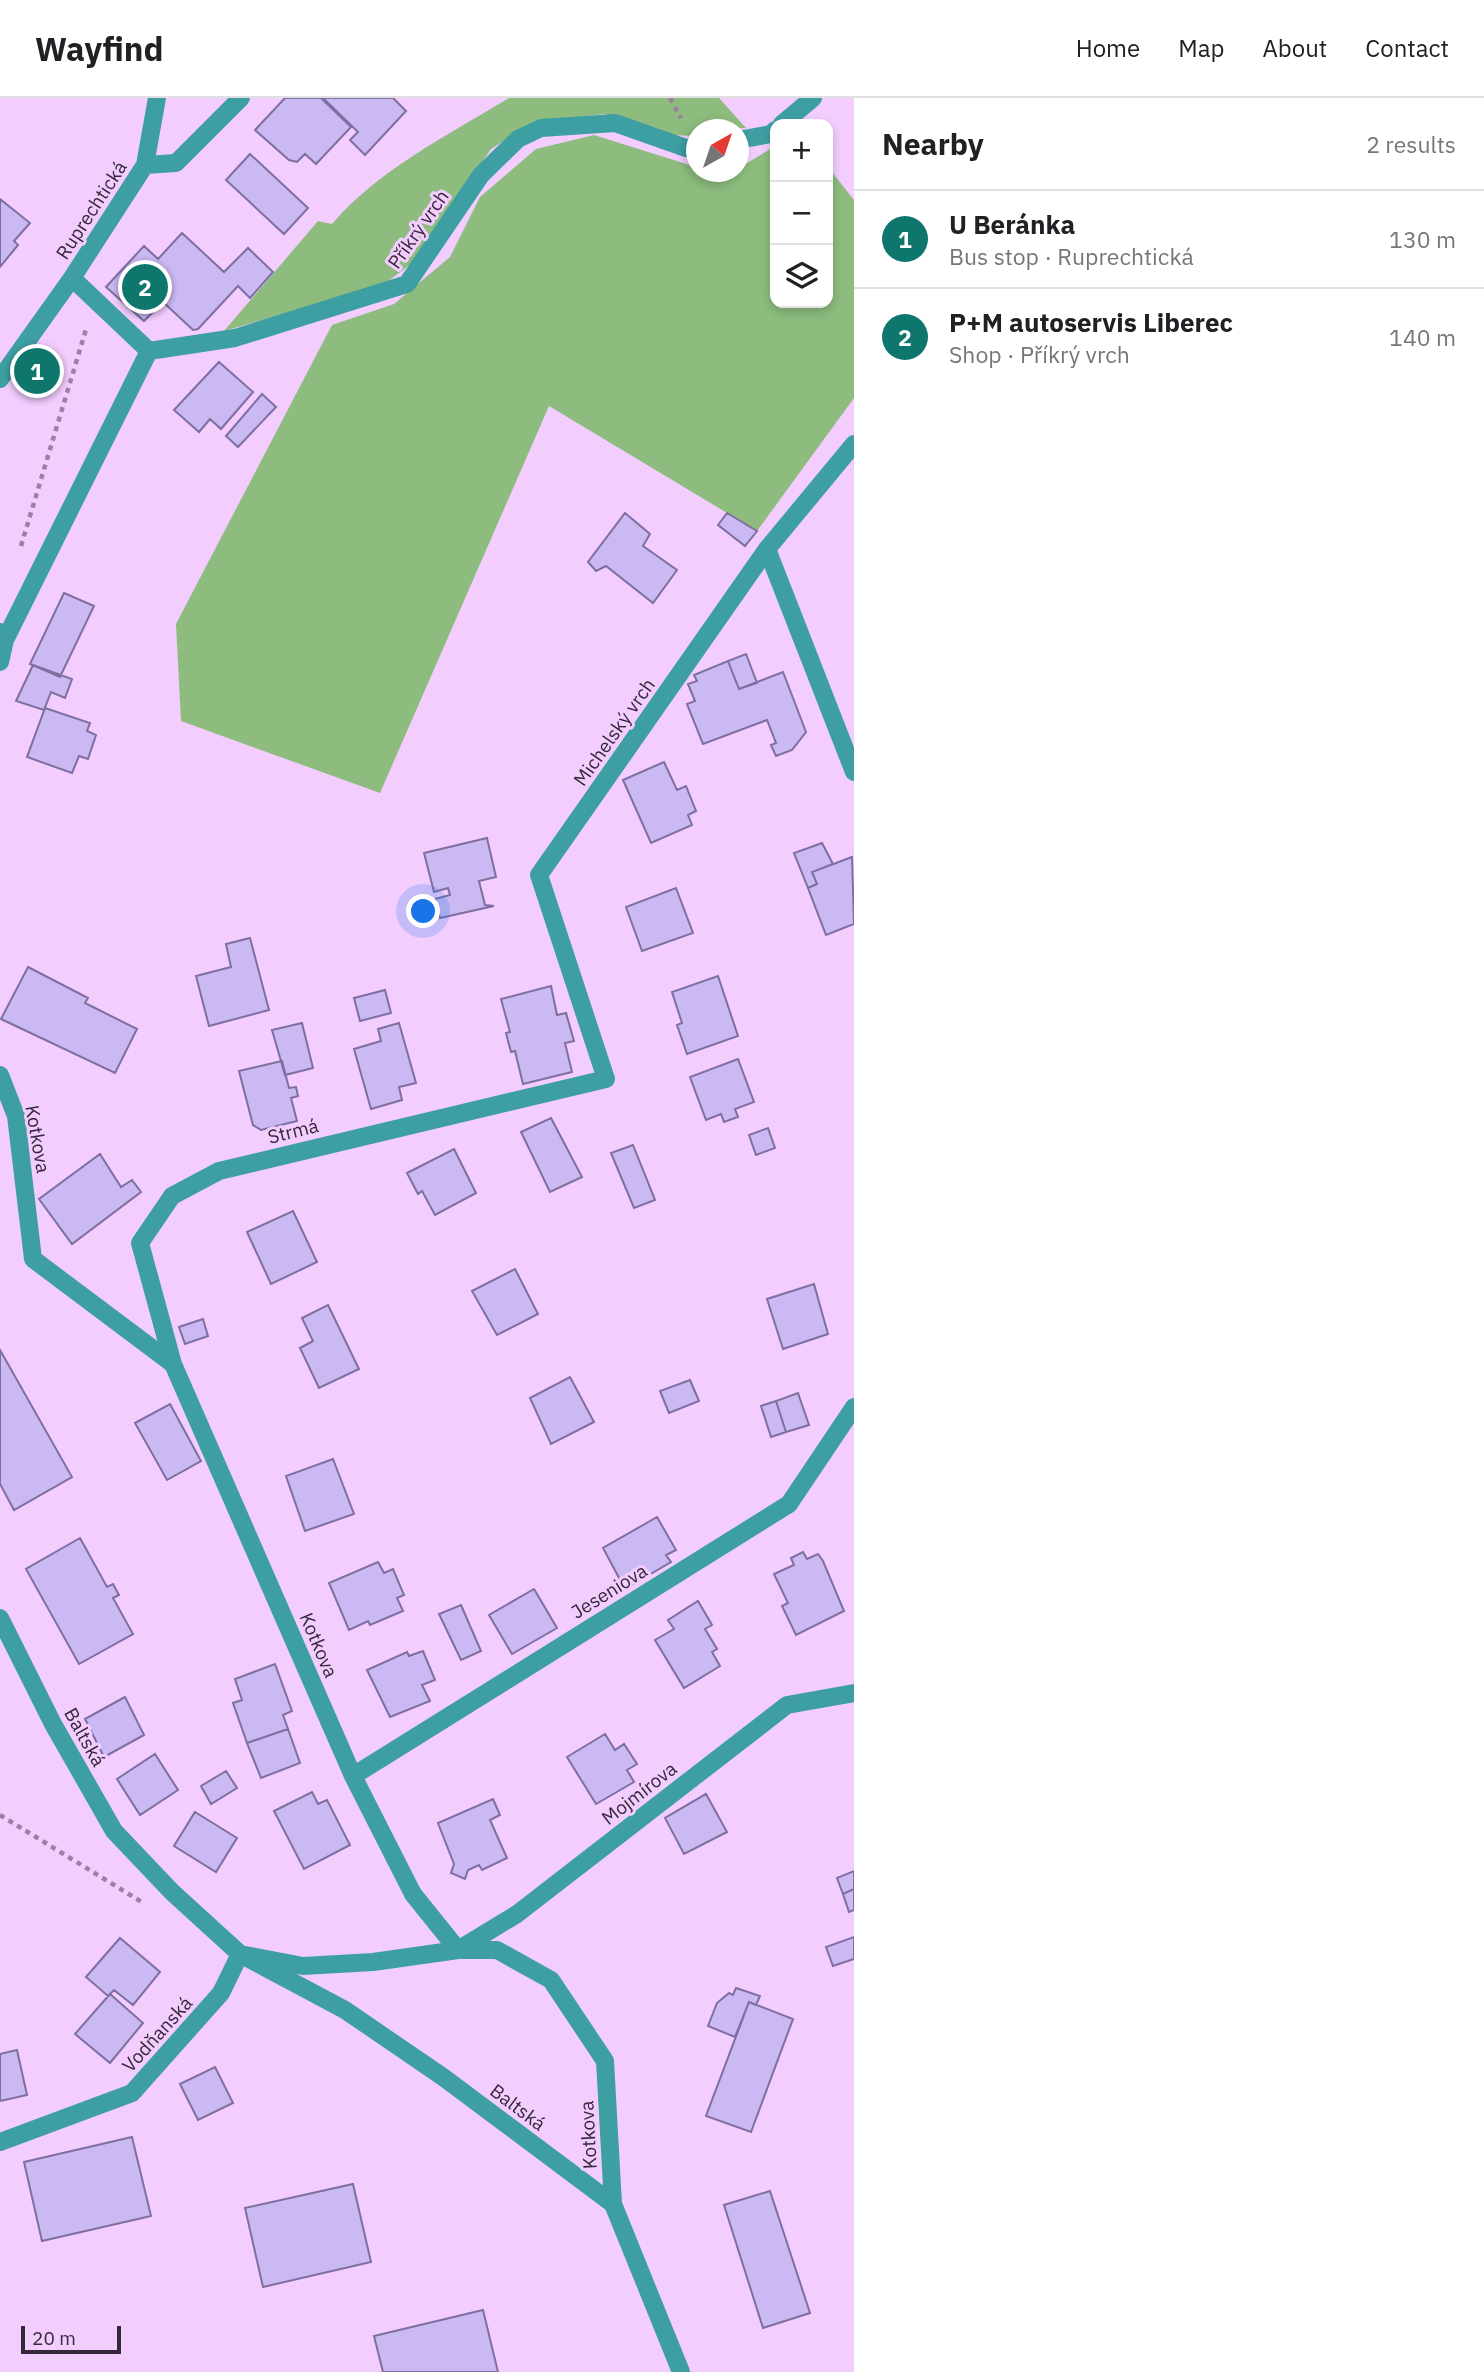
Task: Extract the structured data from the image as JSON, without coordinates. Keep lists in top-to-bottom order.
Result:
{
  "streets": {
    "street": [
      "Ruprechtická",
      "Příkrý vrch",
      "Michelský vrch",
      "Strmá",
      "Kotkova",
      "Jeseniova",
      "Baltská",
      "Mojmírova",
      "Vodňanská"
    ]
  },
  "crossings": [
    ["Michelský vrch", "Strmá"],
    ["Strmá", "Kotkova"],
    ["Kotkova", "Jeseniova"],
    ["Kotkova", "Baltská"],
    ["Kotkova", "Mojmírova"],
    ["Baltská", "Vodňanská"]
  ],
  "scale_bar": "20 m",
  "north": "top right",
  "page": {
    "header": "Wayfind",
    "nav": [
      "Home",
      "Map",
      "About",
      "Contact"
    ],
    "heading": ["Nearby", "2 results"],
    "map_buttons": ["+", "−"],
    "list": [
      {
        "mark": "1",
        "name": "U Beránka",
        "note": "Bus stop · Ruprechtická",
        "value": "130 m"
      },
      {
        "mark": "2",
        "name": "P+M autoservis Liberec",
        "note": "Shop · Příkrý vrch",
        "value": "140 m"
      }
    ],
    "pins": ["2", "1"],
    "scale": "20 m"
  }
}
